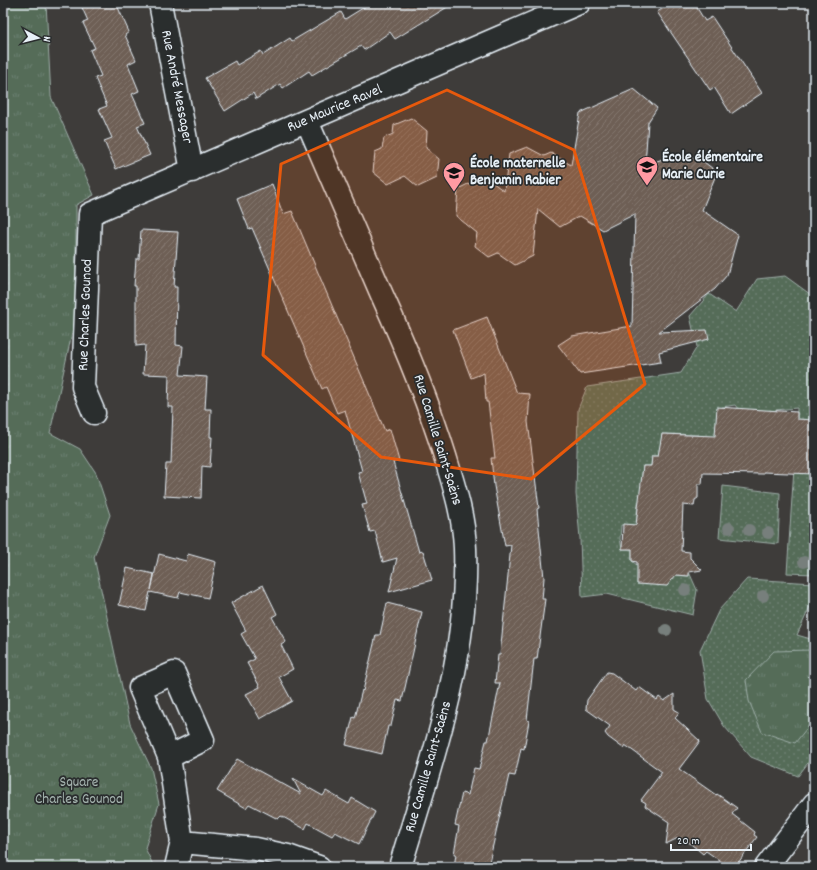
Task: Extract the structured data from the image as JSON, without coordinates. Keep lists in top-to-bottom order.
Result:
{
  "streets": {
    "street": [
      "Rue André Messager",
      "Rue Maurice Ravel",
      "Rue Charles Gounod",
      "Rue Camille Saint-Saëns"
    ]
  },
  "crossings": [
    ["Rue André Messager", "Rue Maurice Ravel"],
    ["Rue Maurice Ravel", "Rue Charles Gounod"],
    ["Rue Maurice Ravel", "Rue Camille Saint-Saëns"]
  ],
  "parks": ["Square Charles Gounod"],
  "places": {
    "school or university": ["École élémentaire Marie Curie", "École maternelle Benjamin Rabier"]
  },
  "scale_bar": "20 m",
  "north": "right"
}
